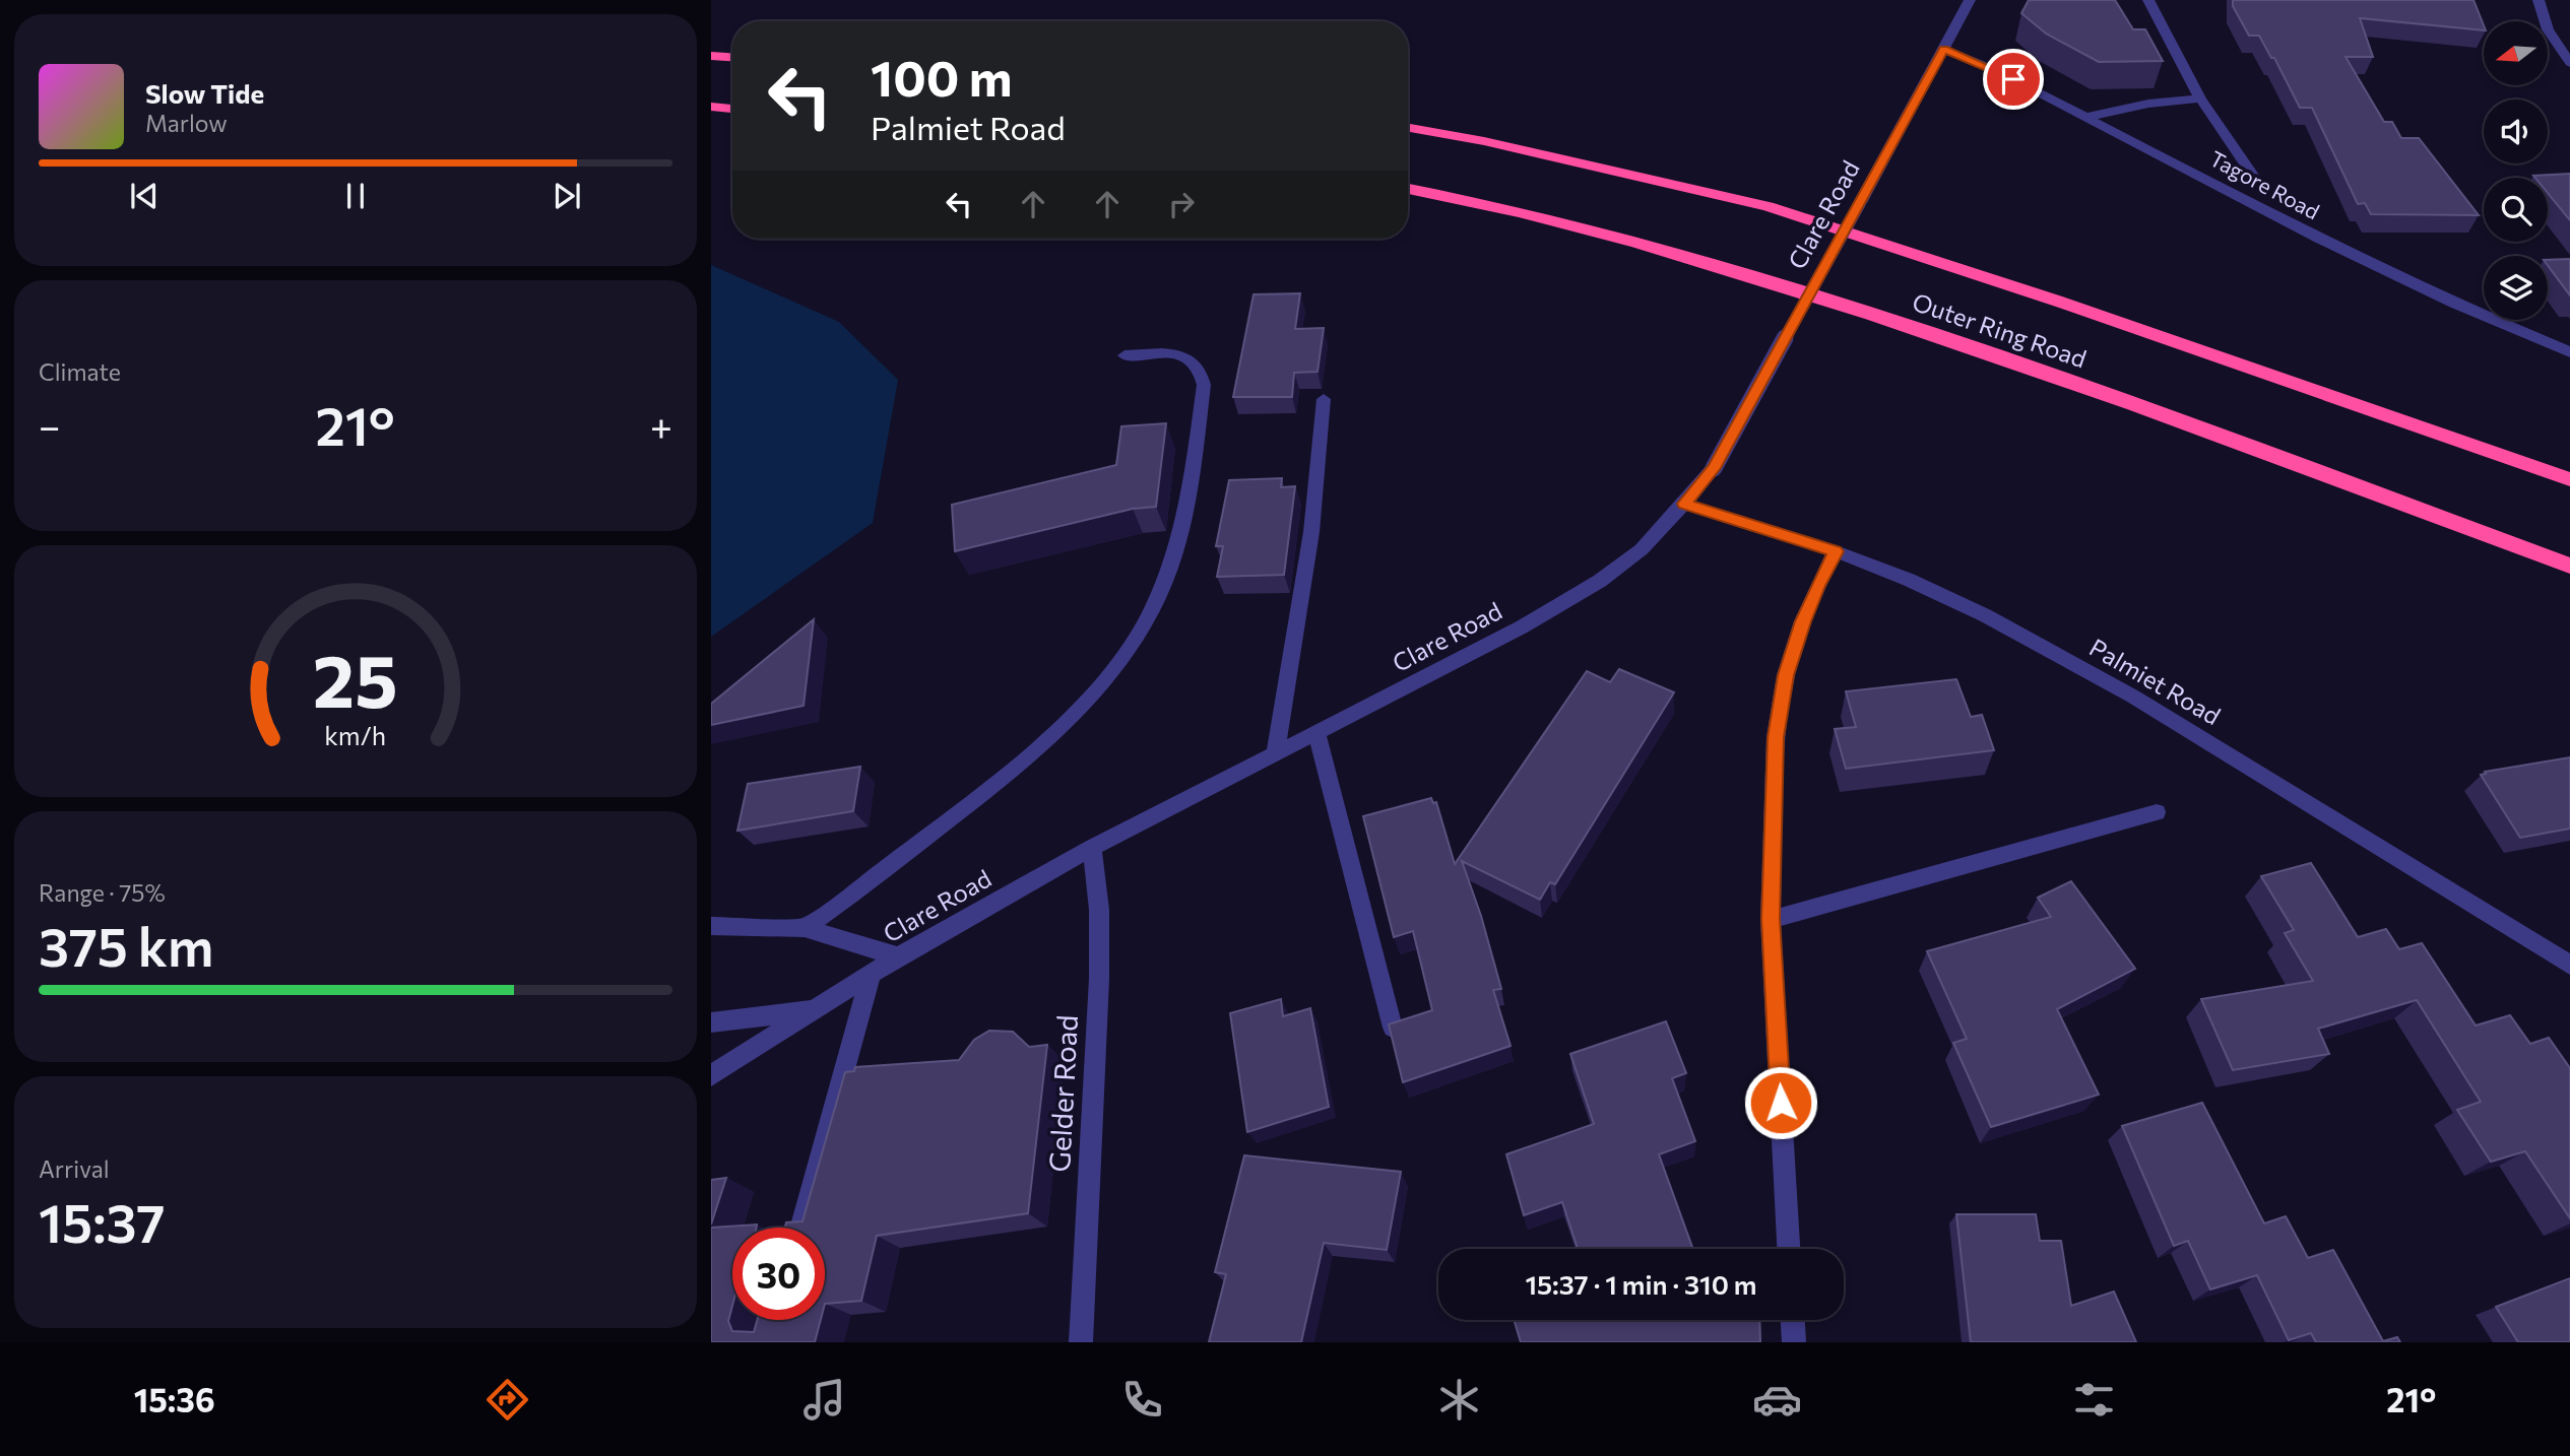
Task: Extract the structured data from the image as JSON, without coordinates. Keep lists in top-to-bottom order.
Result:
{
  "streets": {
    "highway": ["Outer Ring Road"],
    "street": [
      "Tagore Road",
      "Clare Road",
      "Palmiet Road",
      "Gelder Road"
    ]
  },
  "crossings": [
    ["Tagore Road", "Clare Road"],
    ["Clare Road", "Palmiet Road"],
    ["Clare Road", "Gelder Road"]
  ],
  "north": "left",
  "page": {
    "turn": ["100 m", "Palmiet Road"],
    "song": ["Slow Tide", "Marlow"],
    "tile": [
      "Climate",
      ["Range · 75%", "375 km"],
      ["Arrival", "15:37"]
    ],
    "heat": ["−", "21°", "+"],
    "limit": "30",
    "trip": "15:37 · 1 min · 310 m",
    "tabs": ["15:36", "21°"],
    "gauge": ["25", "km/h"]
  }
}
